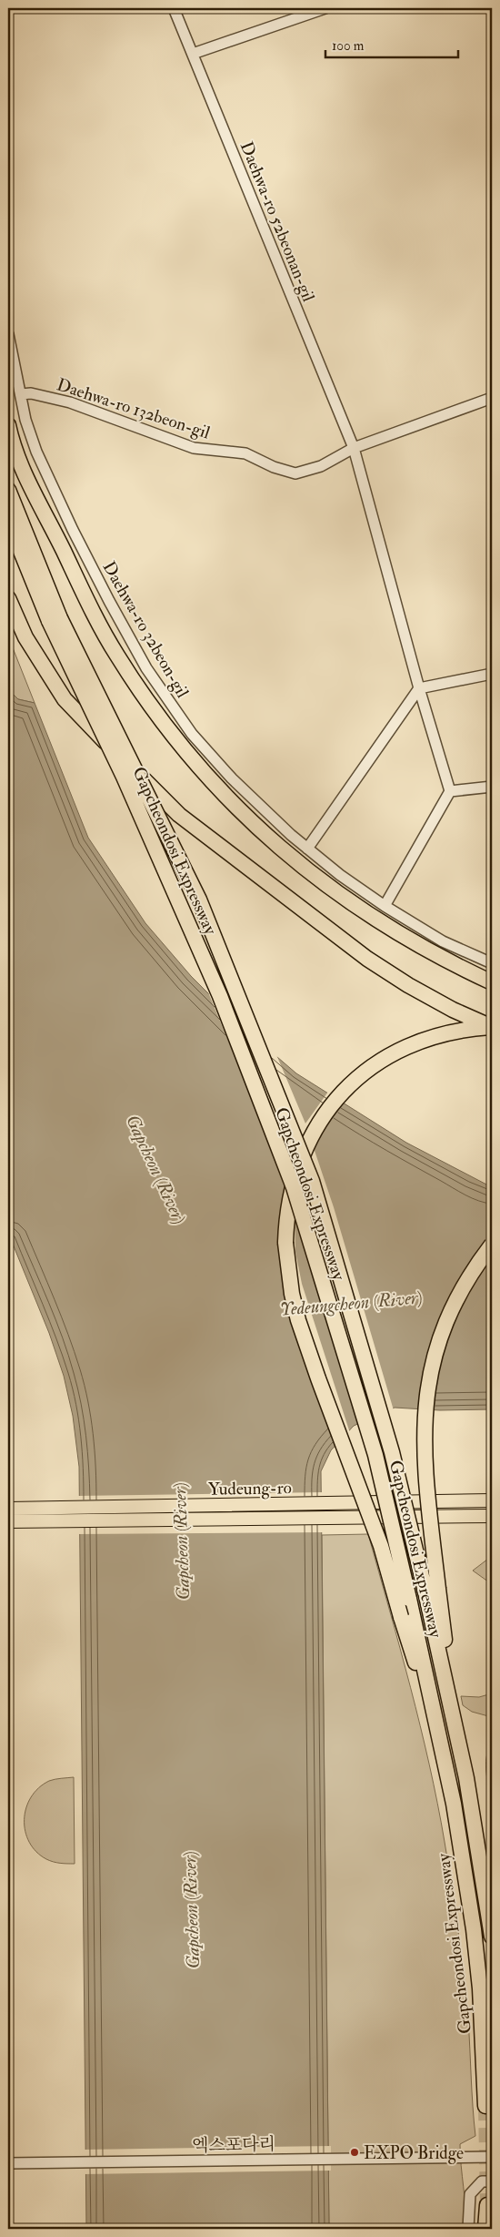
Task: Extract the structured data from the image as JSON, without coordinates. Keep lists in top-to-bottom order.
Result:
{
  "streets": {
    "highway": ["Gapcheondosi Expressway"],
    "main road": ["Yudeung-ro"],
    "street": [
      "Daehwa-ro 52beonan-gil",
      "Daehwa-ro 132beon-gil",
      "Daehwa-ro 32beon-gil",
      "엑스포다리"
    ]
  },
  "crossings": [
    ["Daehwa-ro 52beonan-gil", "Daehwa-ro 132beon-gil"],
    ["Daehwa-ro 132beon-gil", "Daehwa-ro 32beon-gil"]
  ],
  "water": ["Gapcheon (River)", "Yedeungcheon (River)"],
  "places": ["EXPO Bridge"],
  "scale_bar": "100 m"
}
